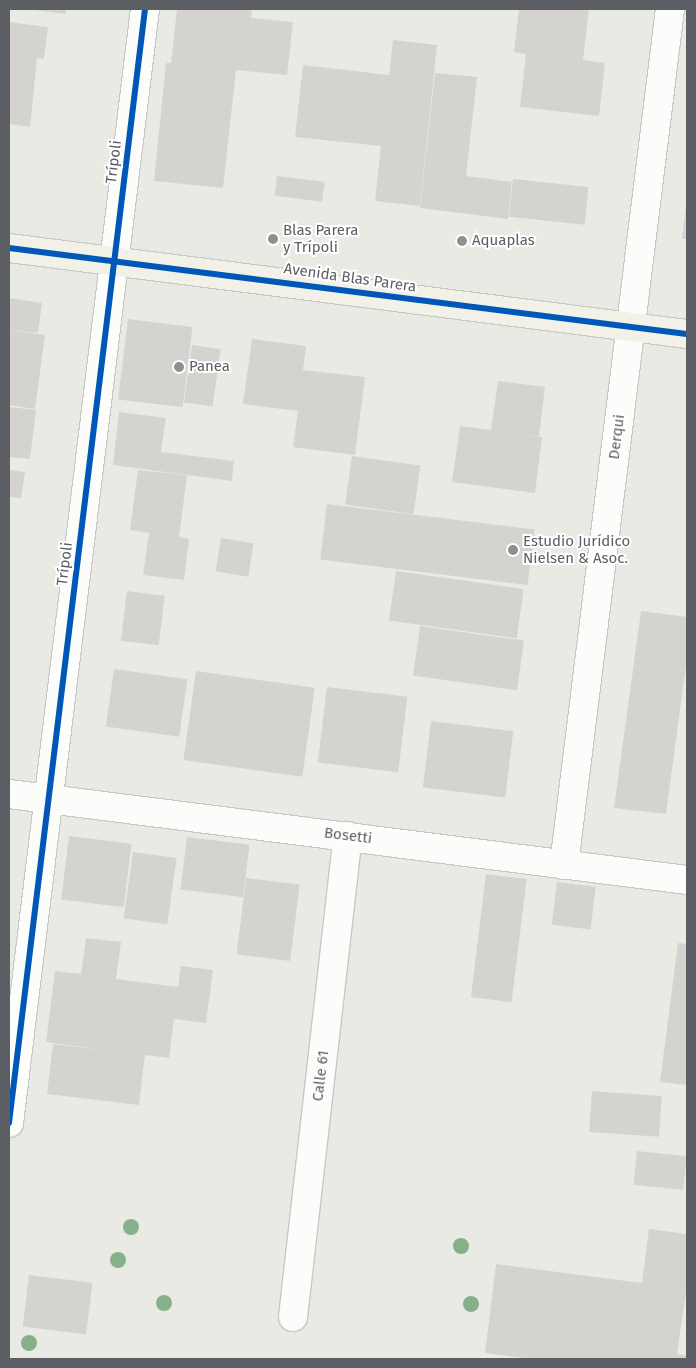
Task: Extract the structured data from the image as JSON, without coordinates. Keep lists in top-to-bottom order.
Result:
{
  "streets": {
    "main road": ["Avenida Blas Parera"],
    "street": [
      "Trípoli",
      "Derqui",
      "Bosetti",
      "Calle 61"
    ]
  },
  "crossings": [
    ["Trípoli", "Avenida Blas Parera"],
    ["Trípoli", "Bosetti"],
    ["Avenida Blas Parera", "Derqui"],
    ["Derqui", "Bosetti"],
    ["Bosetti", "Calle 61"]
  ],
  "places": [
    "Blas Parera y Trípoli",
    "Aquaplas",
    "Panea",
    "Estudio Jurídico Nielsen & Asoc."
  ]
}
